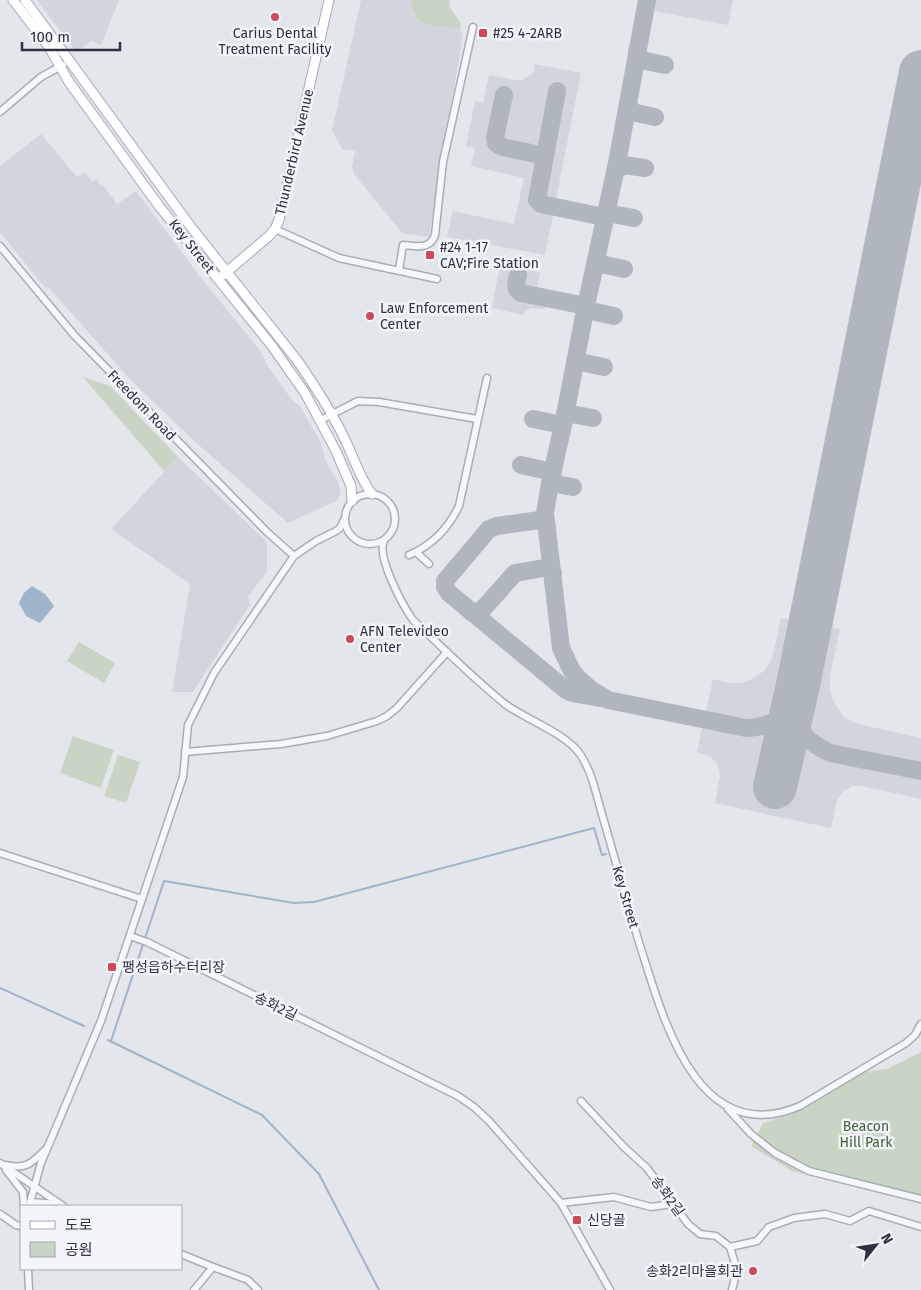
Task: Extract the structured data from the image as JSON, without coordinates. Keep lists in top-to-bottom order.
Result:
{
  "streets": {
    "main road": ["Thunderbird Avenue", "Key Street"],
    "street": ["Freedom Road", "송화2길"]
  },
  "crossings": [
    ["Thunderbird Avenue", "Key Street"]
  ],
  "parks": ["Beacon Hill Park"],
  "places": {
    "other": [
      "Carius Dental Treatment Facility",
      "Law Enforcement Center",
      "AFN Televideo Center",
      "송화2리마을회관"
    ],
    "transit": [
      "#25 4-2ARB",
      "#24 1-17 CAV;Fire Station",
      "팽성읍하수터리장",
      "신당골"
    ]
  },
  "legend": ["도로", "공원"],
  "scale_bar": "100 m",
  "north": "top right"
}
